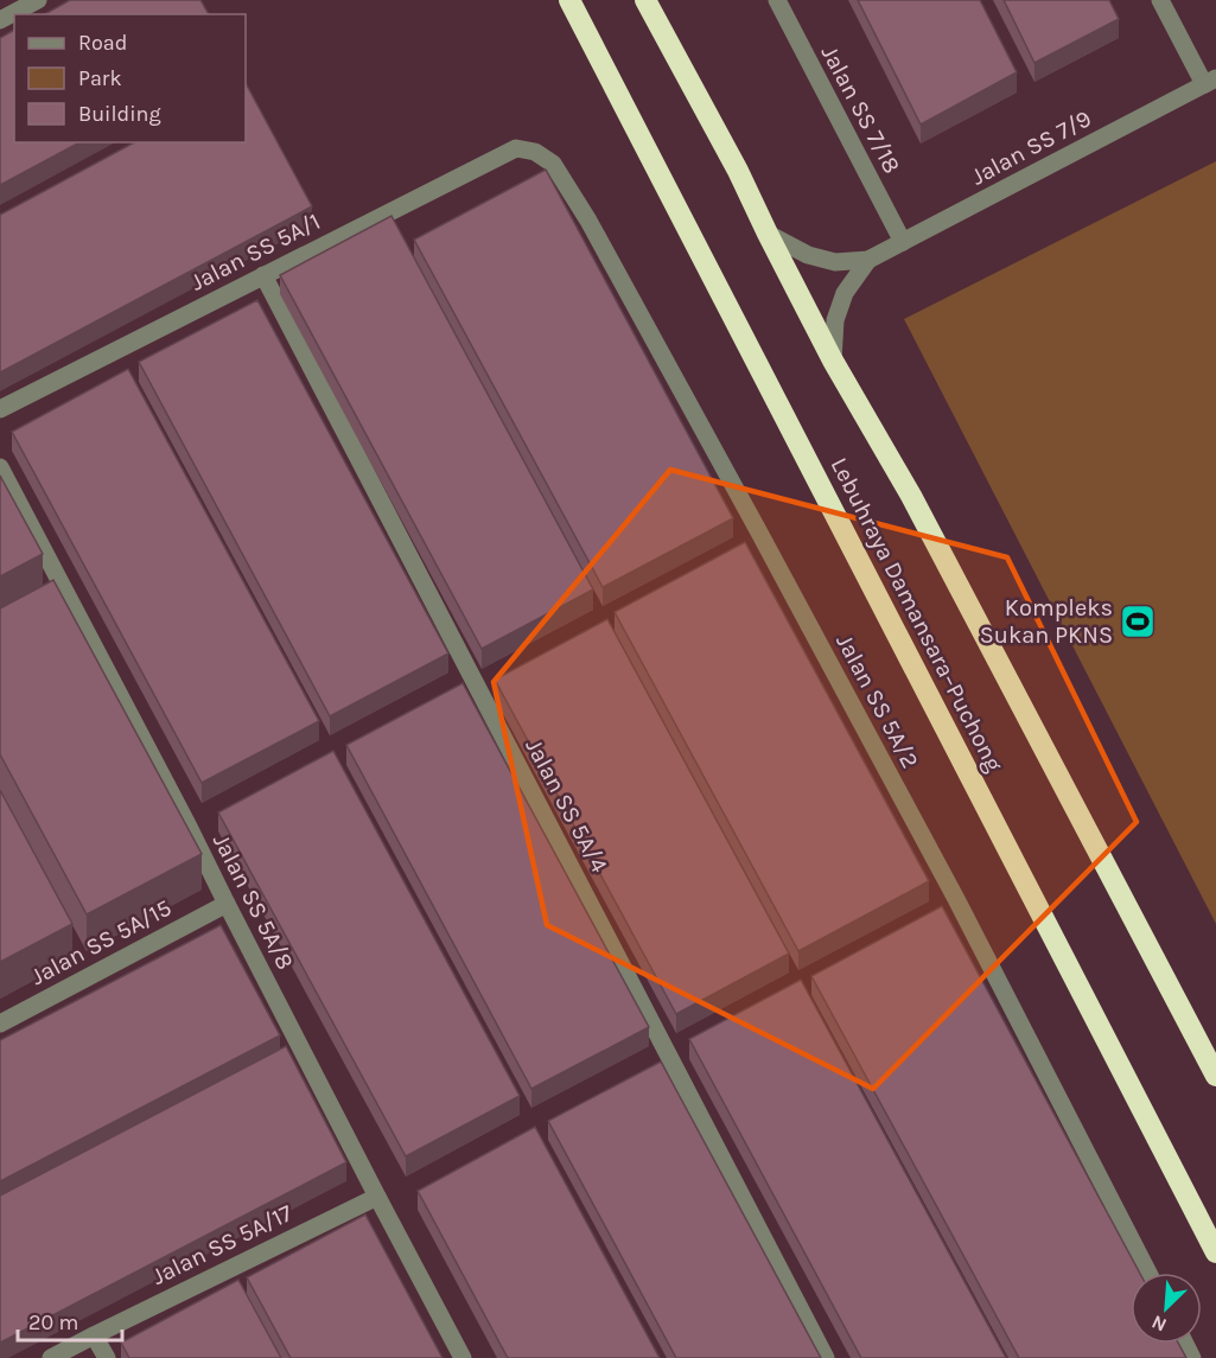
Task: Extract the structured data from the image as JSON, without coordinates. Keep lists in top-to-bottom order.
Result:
{
  "streets": {
    "highway": ["Lebuhraya Damansara–Puchong"],
    "street": [
      "Jalan SS 7/18",
      "Jalan SS 7/9",
      "Jalan SS 5A/1",
      "Jalan SS 5A/2",
      "Jalan SS 5A/4",
      "Jalan SS 5A/8",
      "Jalan SS 5A/15",
      "Jalan SS 5A/17"
    ]
  },
  "crossings": [
    ["Jalan SS 7/18", "Jalan SS 7/9"],
    ["Jalan SS 7/9", "Lebuhraya Damansara–Puchong"],
    ["Jalan SS 5A/1", "Jalan SS 5A/2"],
    ["Jalan SS 5A/1", "Jalan SS 5A/4"],
    ["Jalan SS 5A/8", "Jalan SS 5A/15"],
    ["Jalan SS 5A/8", "Jalan SS 5A/17"]
  ],
  "places": {
    "sports": ["Kompleks Sukan PKNS"]
  },
  "legend": ["Road", "Park", "Building"],
  "scale_bar": "20 m",
  "north": "bottom left"
}
